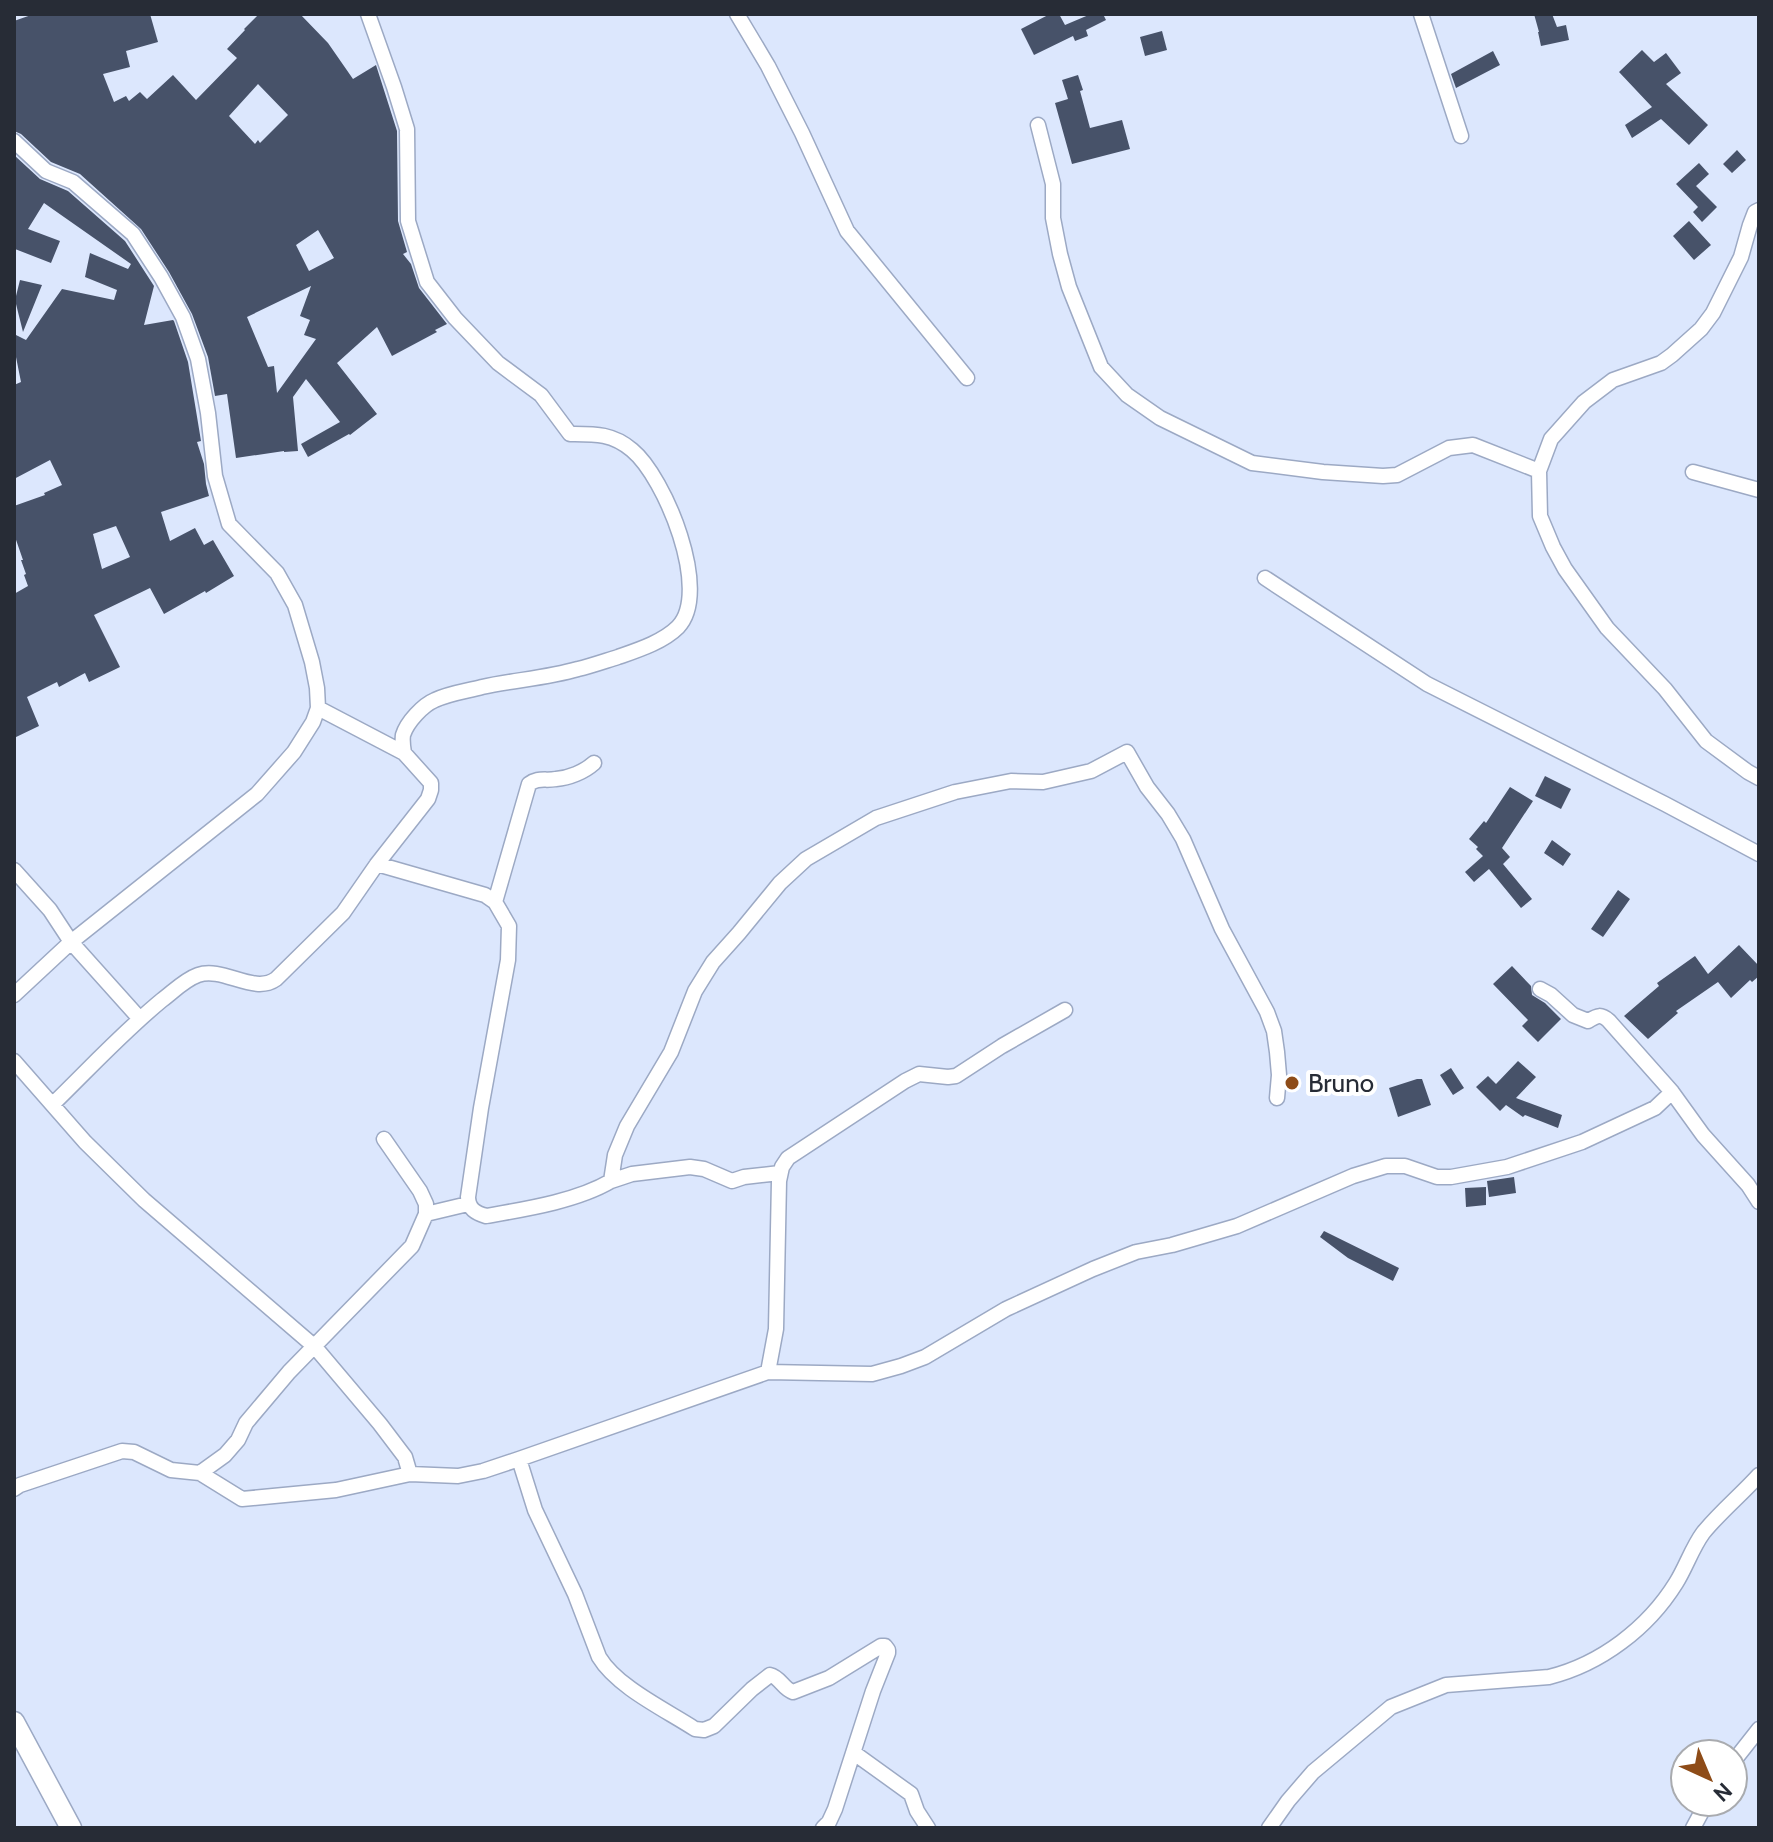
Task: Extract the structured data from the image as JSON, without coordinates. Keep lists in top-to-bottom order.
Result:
{
  "places": ["Bruno"],
  "north": "bottom right"
}
